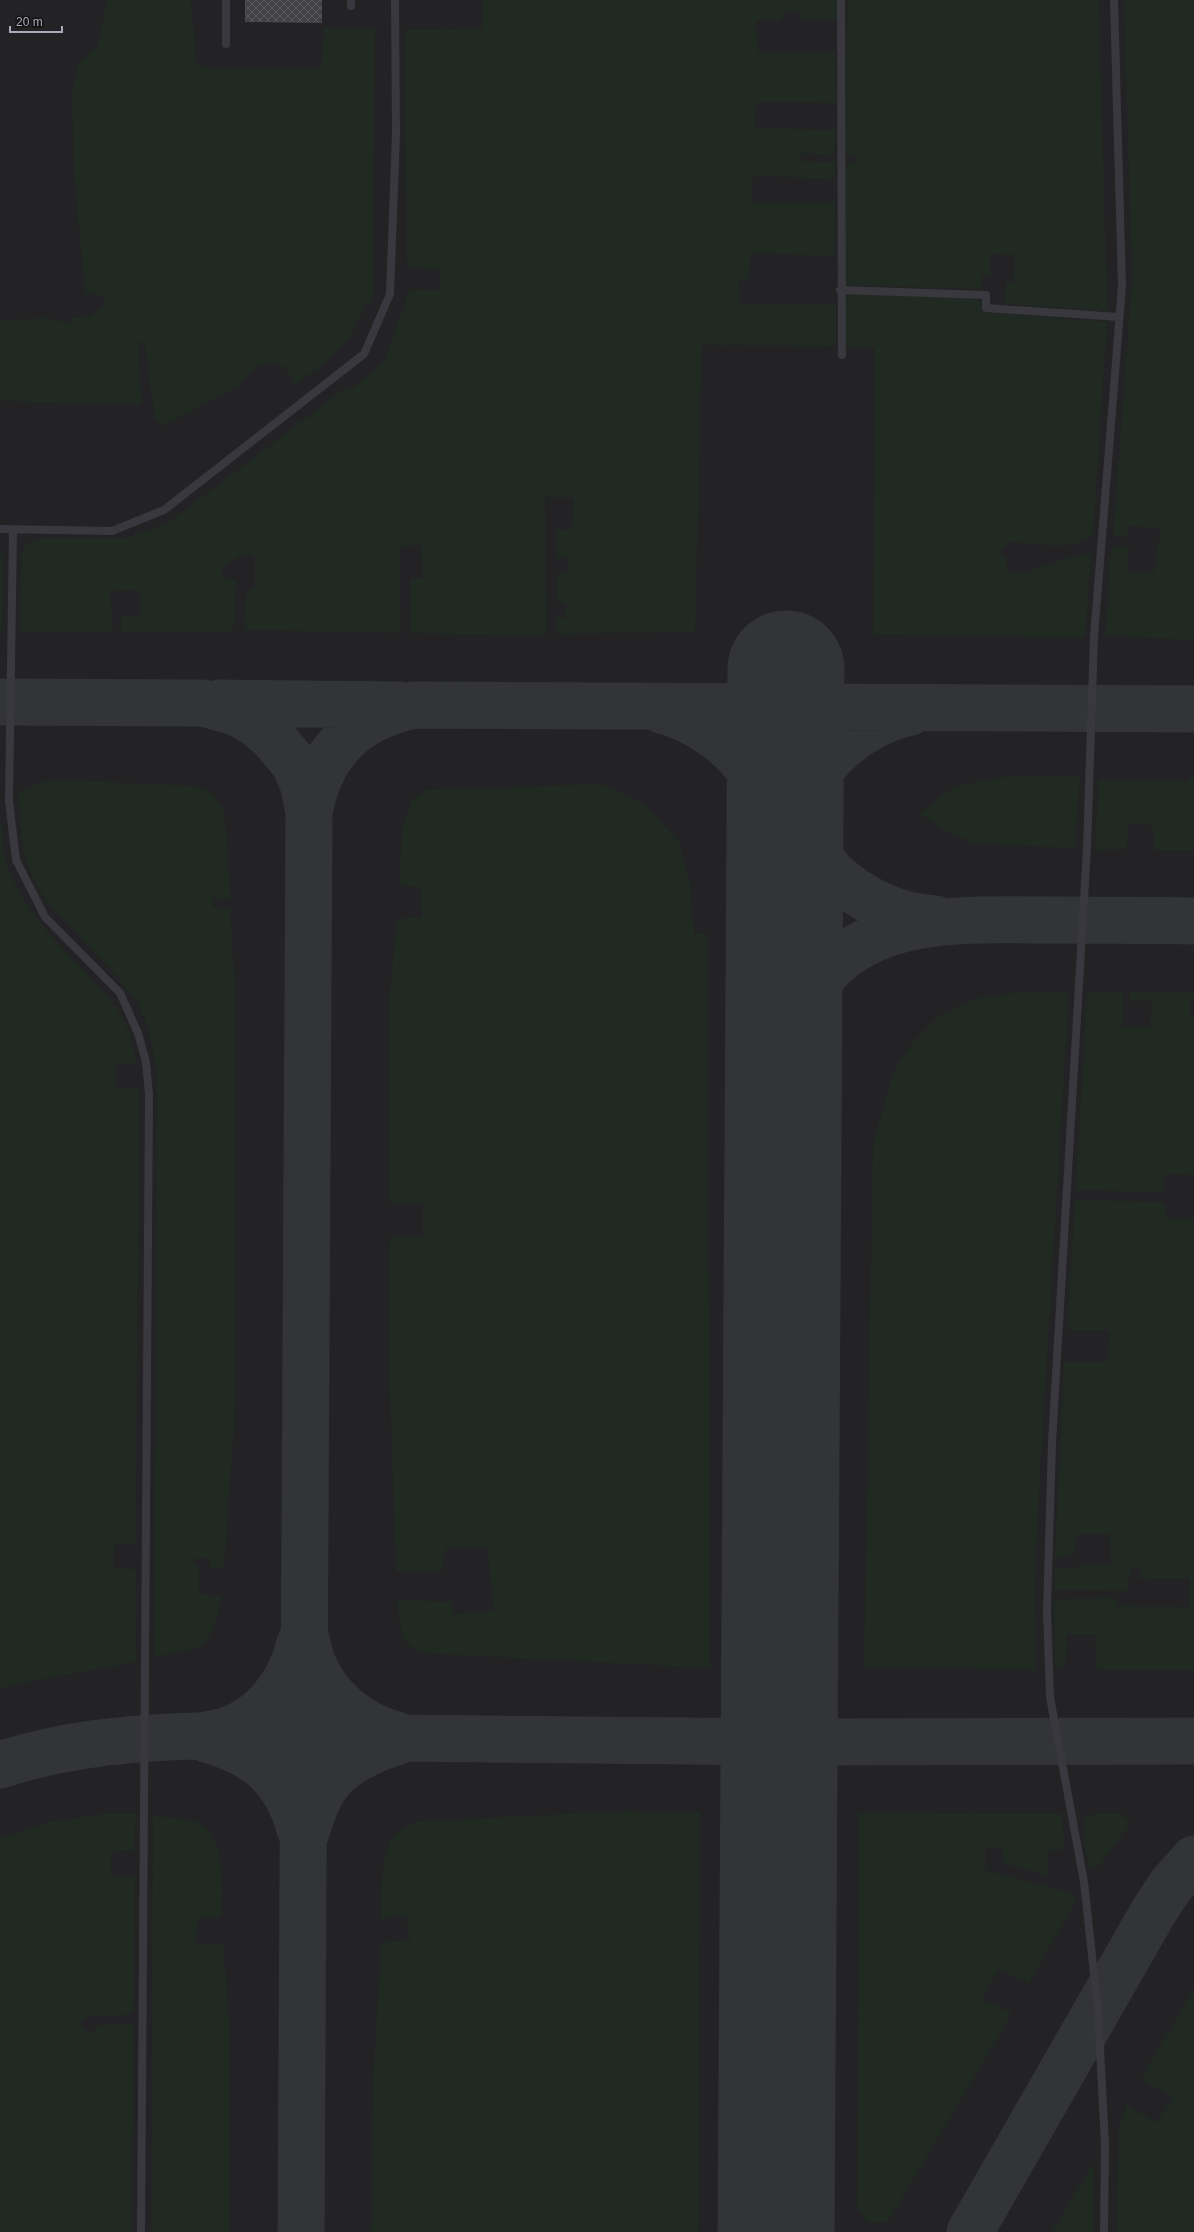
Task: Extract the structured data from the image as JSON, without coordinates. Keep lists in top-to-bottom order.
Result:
{
  "scale_bar": "20 m"
}
